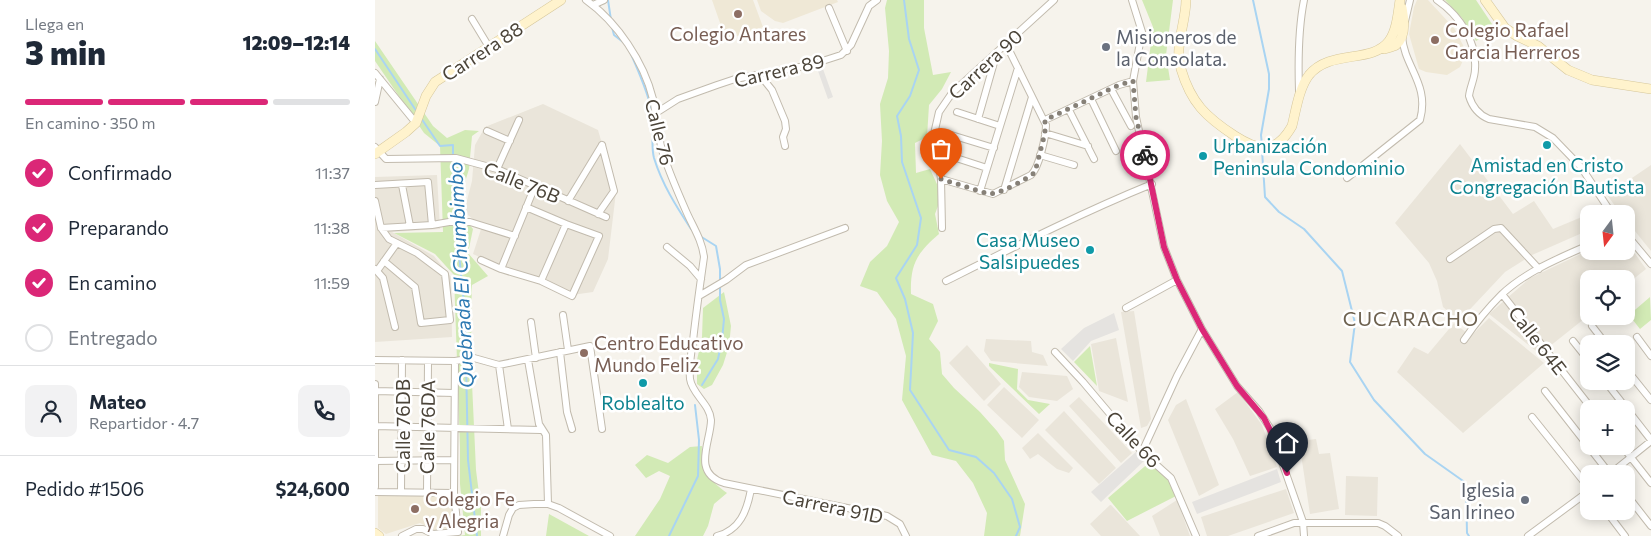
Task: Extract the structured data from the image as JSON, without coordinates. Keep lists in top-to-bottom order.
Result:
{
  "streets": {
    "main road": ["Carrera 88"],
    "street": [
      "Carrera 90",
      "Carrera 89",
      "Calle 76",
      "Calle 76B",
      "Calle 64E",
      "Calle 76DB",
      "Calle 76DA",
      "Calle 66",
      "Carrera 91D"
    ]
  },
  "crossings": [
    ["Carrera 88", "Calle 76B"],
    ["Carrera 89", "Calle 76"],
    ["Calle 76", "Carrera 91D"]
  ],
  "districts": ["CUCARACHO"],
  "water": ["Quebrada El Chumbimbo"],
  "places": [
    "Colegio Antares",
    "Colegio Rafael Garcia Herreros",
    "Misioneros de la Consolata.",
    "Amistad en Cristo Congregación Bautista",
    "Urbanización Peninsula Condominio",
    "Casa Museo Salsipuedes",
    "Centro Educativo Mundo Feliz",
    "Roblealto",
    "Iglesia San Irineo",
    "Colegio Fe y Alegria"
  ],
  "north": "bottom",
  "page": {
    "heading": ["3 min", "Llega en", "12:09–12:14"],
    "panel": [
      "Mateo",
      "Repartidor · 4.7",
      "Pedido #1506",
      "$24,600"
    ],
    "bar": "En camino · 350 m",
    "list": [
      ["Confirmado", "11:37"],
      ["Preparando", "11:38"],
      ["En camino", "11:59"],
      "Entregado"
    ],
    "map_buttons": ["+", "−"]
  }
}
